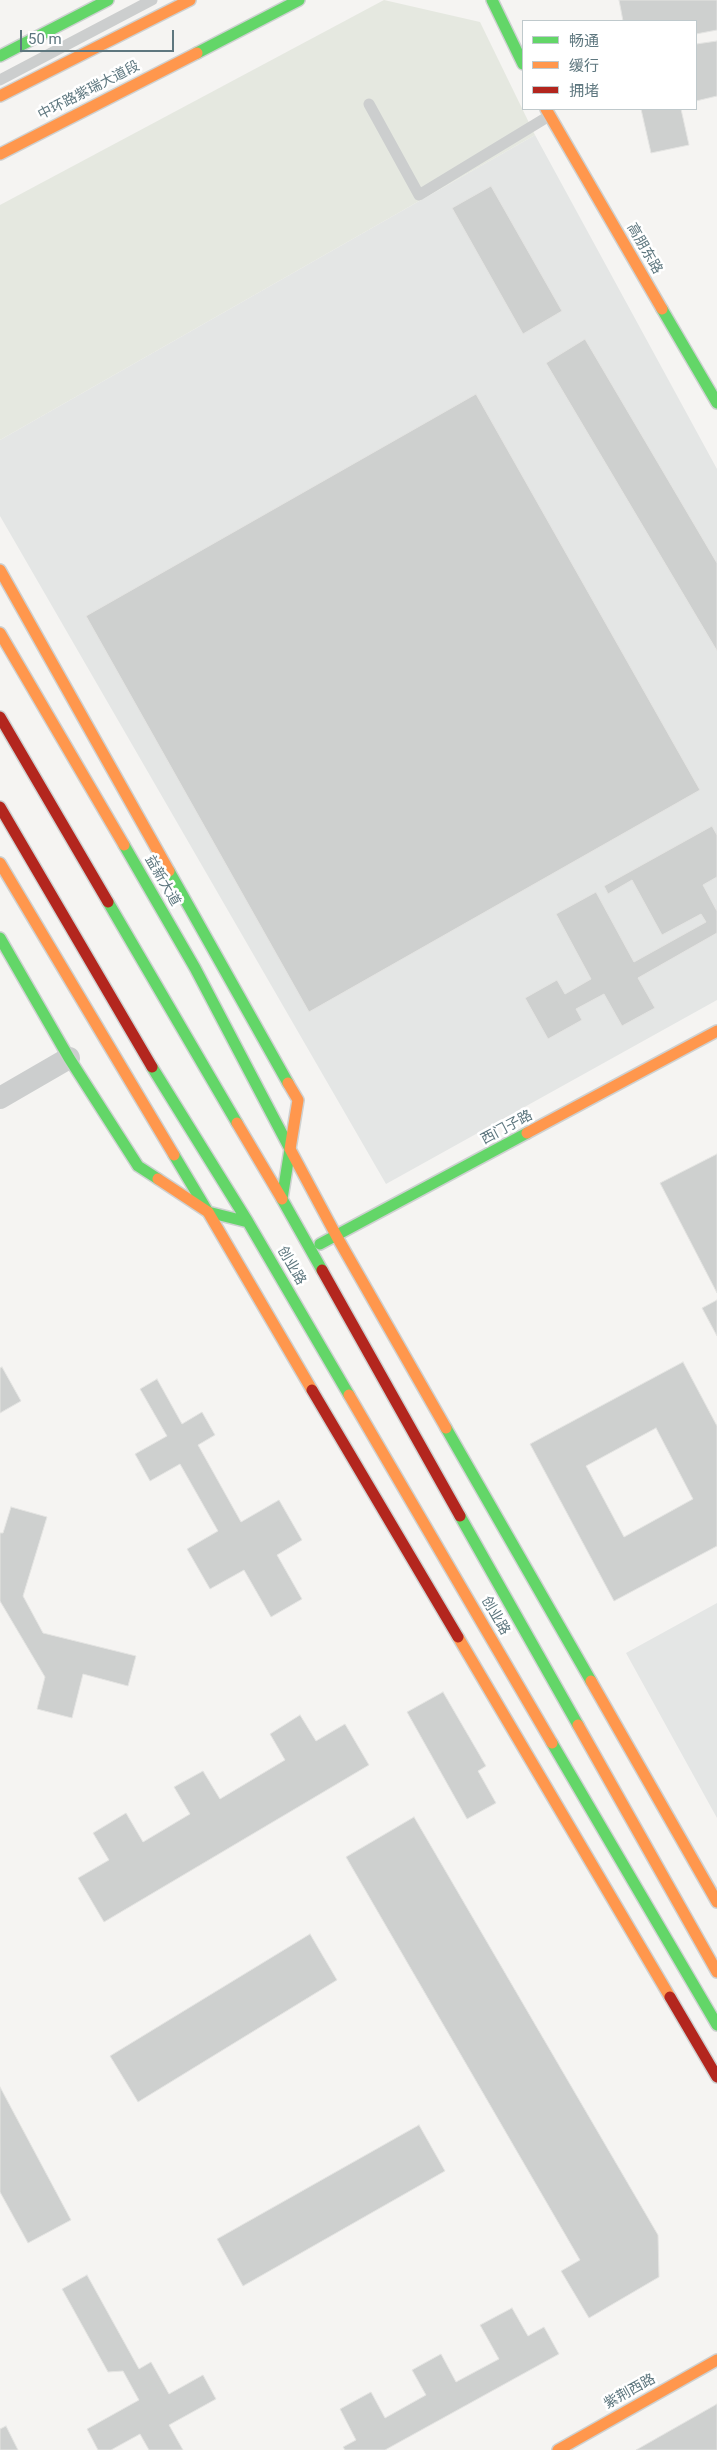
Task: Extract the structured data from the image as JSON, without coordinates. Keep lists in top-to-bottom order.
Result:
{
  "streets": {
    "main road": [
      "中环路紫瑞大道段",
      "高朋东路",
      "益新大道",
      "西门子路",
      "创业路",
      "紫荆西路"
    ]
  },
  "crossings": [
    ["益新大道", "西门子路"],
    ["西门子路", "创业路"]
  ],
  "legend": ["畅通", "缓行", "拥堵"],
  "scale_bar": "50 m"
}
